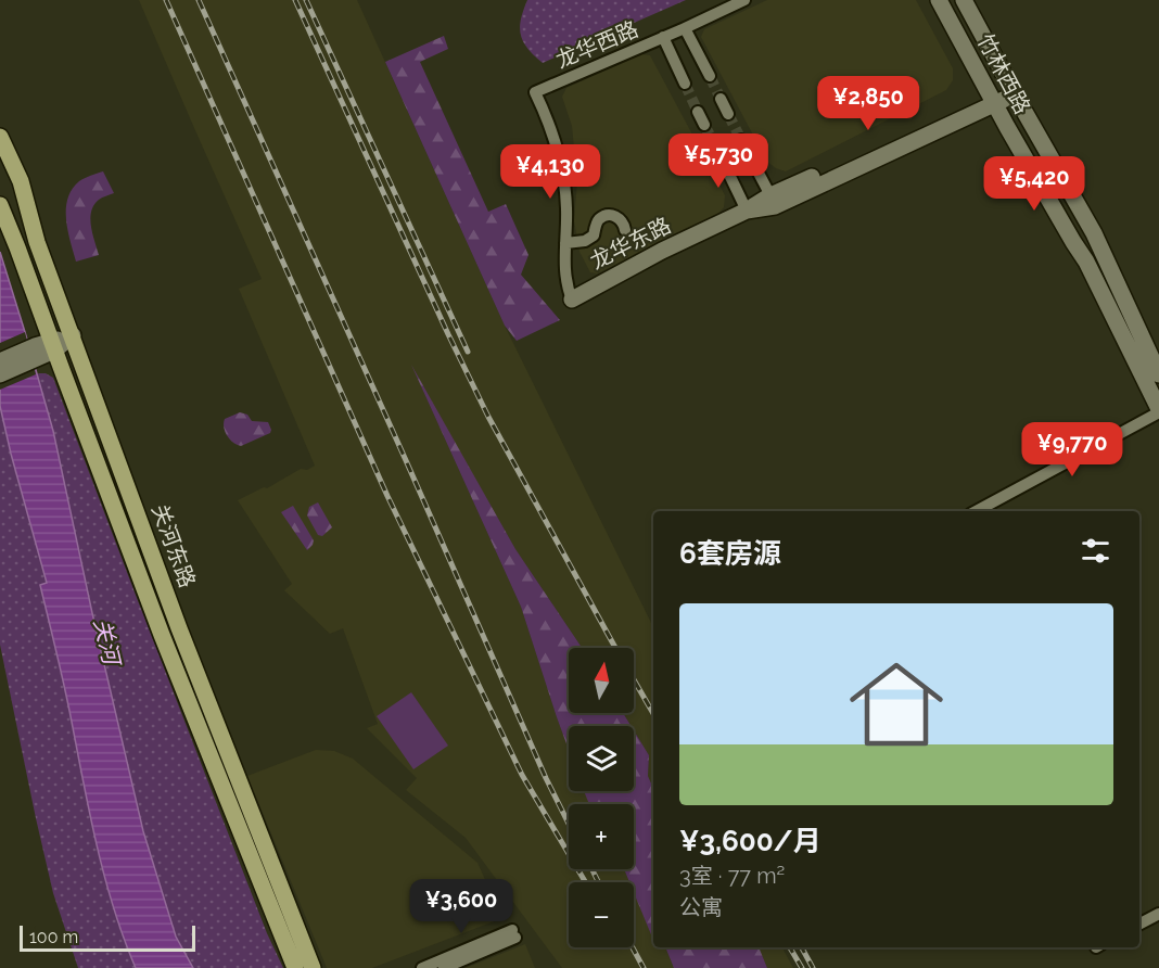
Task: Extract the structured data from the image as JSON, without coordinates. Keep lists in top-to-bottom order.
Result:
{
  "streets": {
    "main road": ["竹林西路", "龙华东路", "关河东路"],
    "street": ["龙华西路"]
  },
  "crossings": [
    ["竹林西路", "龙华东路"]
  ],
  "water": ["关河"],
  "scale_bar": "100 m",
  "north": "top",
  "page": {
    "price": [
      "¥2,850",
      "¥5,730",
      "¥4,130",
      "¥5,420",
      "¥9,770",
      "¥3,600"
    ],
    "heading": "6套房源",
    "list": [
      {
        "name": "¥3,600/月",
        "note": "3室 · 77 m² · 公寓"
      }
    ],
    "map_buttons": ["+", "−"],
    "scale": "100 m"
  }
}
